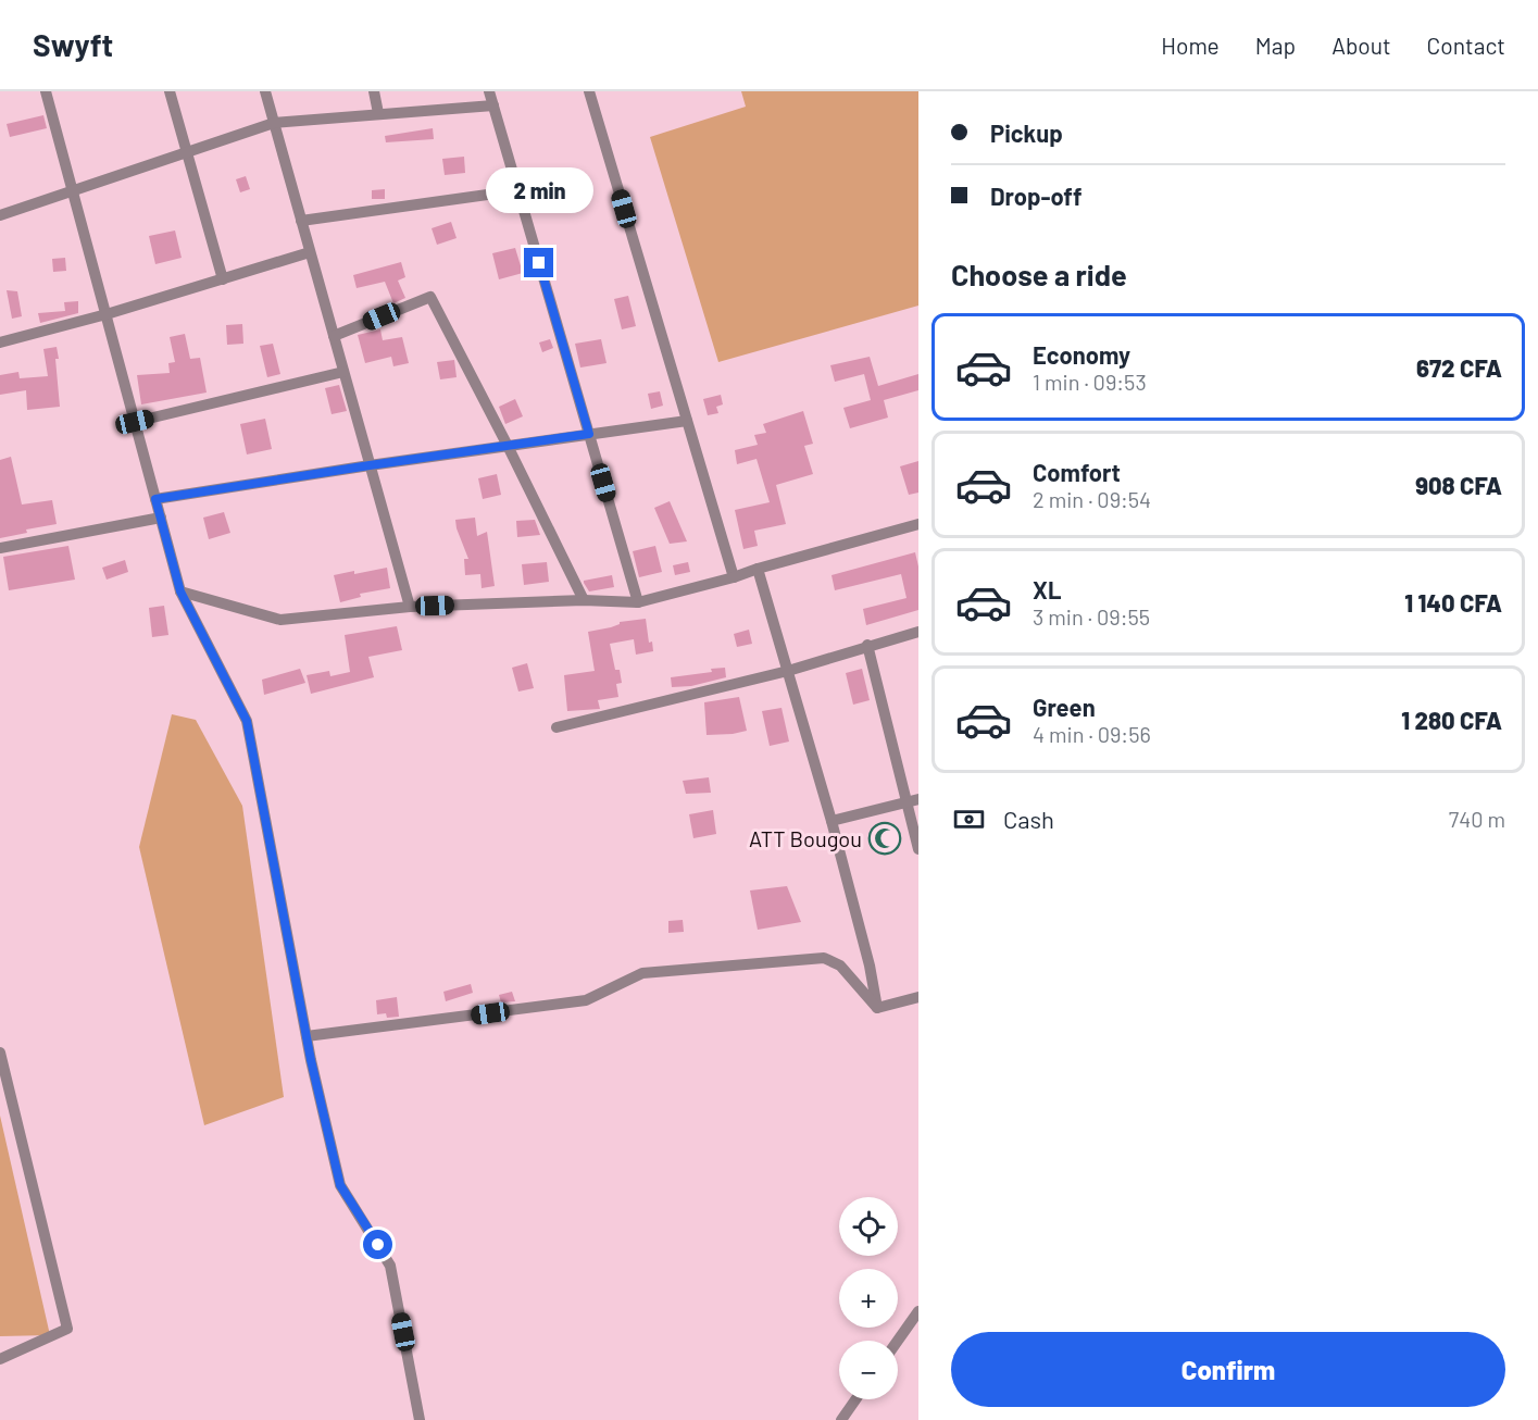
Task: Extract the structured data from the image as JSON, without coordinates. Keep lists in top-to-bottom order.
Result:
{
  "places": {
    "mosque": ["ATT Bougou"]
  },
  "page": {
    "header": "Swyft",
    "nav": [
      "Home",
      "Map",
      "About",
      "Contact"
    ],
    "banner": ["Pickup", "Drop-off"],
    "bubble": "2 min",
    "heading": "Choose a ride",
    "list": [
      {
        "name": "Economy",
        "note": "1 min · 09:53",
        "value": "672 CFA"
      },
      {
        "name": "Comfort",
        "note": "2 min · 09:54",
        "value": "908 CFA"
      },
      {
        "name": "XL",
        "note": "3 min · 09:55",
        "value": "1 140 CFA"
      },
      {
        "name": "Green",
        "note": "4 min · 09:56",
        "value": "1 280 CFA"
      }
    ],
    "pay": ["Cash", "740 m"],
    "map_buttons": ["+", "−"],
    "buttons": "Confirm"
  }
}
